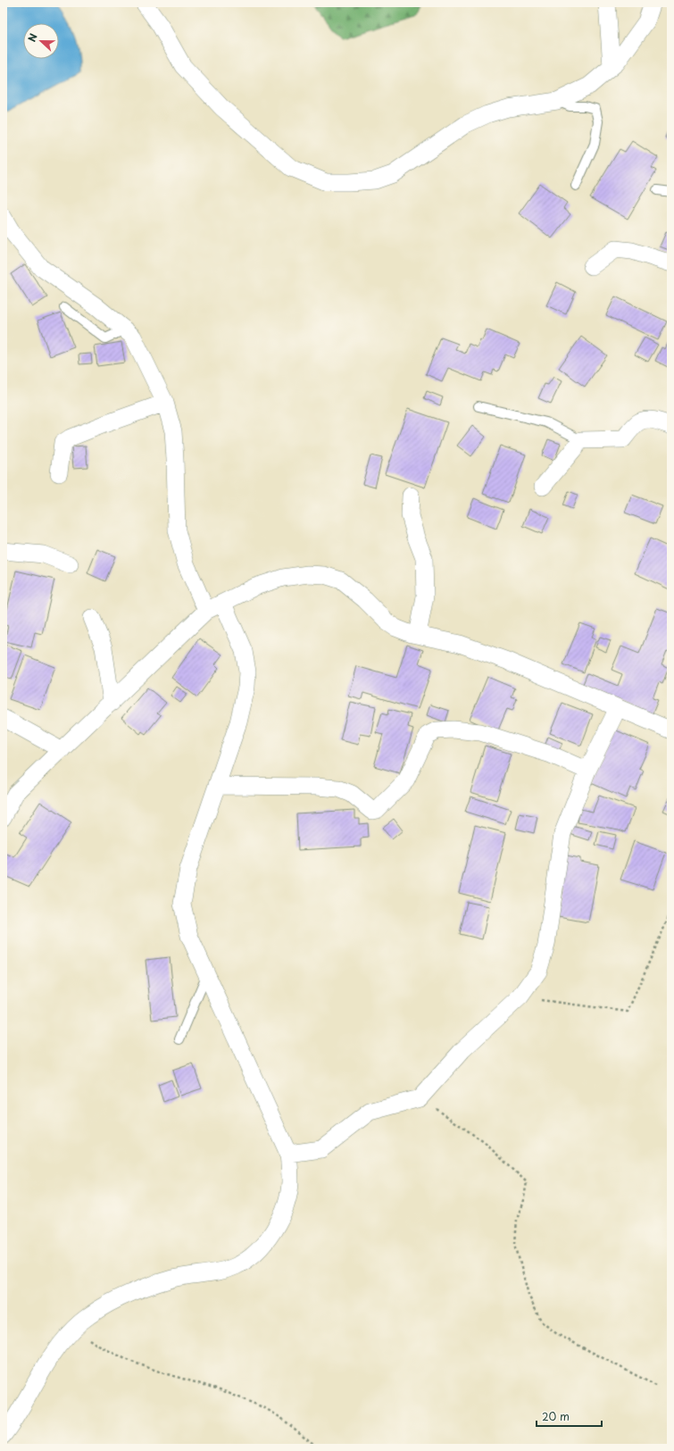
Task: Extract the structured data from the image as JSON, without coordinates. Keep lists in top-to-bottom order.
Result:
{
  "scale_bar": "20 m",
  "north": "left"
}
